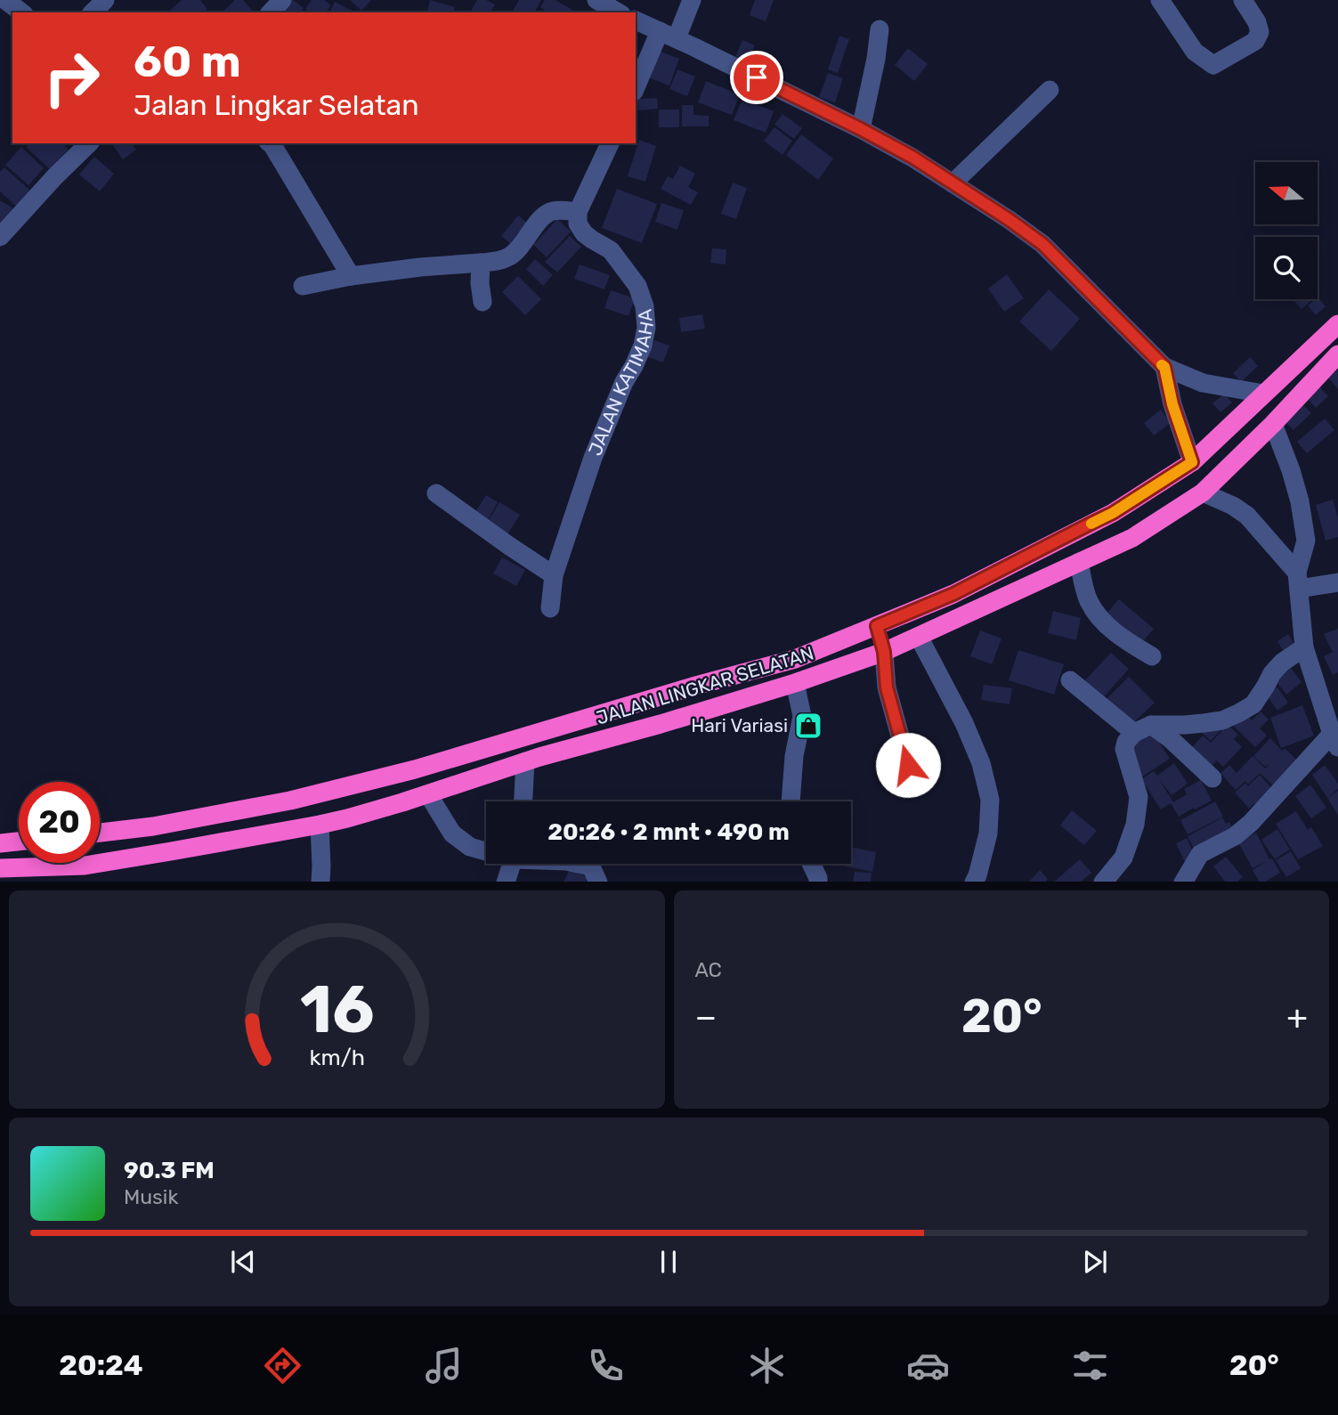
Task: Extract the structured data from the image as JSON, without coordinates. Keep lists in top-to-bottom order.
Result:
{
  "streets": {
    "highway": ["JALAN LINGKAR SELATAN"],
    "street": ["JALAN KATIMAHA"]
  },
  "places": {
    "shop": ["Hari Variasi"]
  },
  "north": "left",
  "page": {
    "turn": ["60 m", "Jalan Lingkar Selatan"],
    "limit": "20",
    "trip": "20:26 · 2 mnt · 490 m",
    "tile": "AC",
    "heat": ["−", "20°", "+"],
    "song": ["90.3 FM", "Musik"],
    "tabs": ["20:24", "20°"],
    "gauge": ["16", "km/h"]
  }
}
